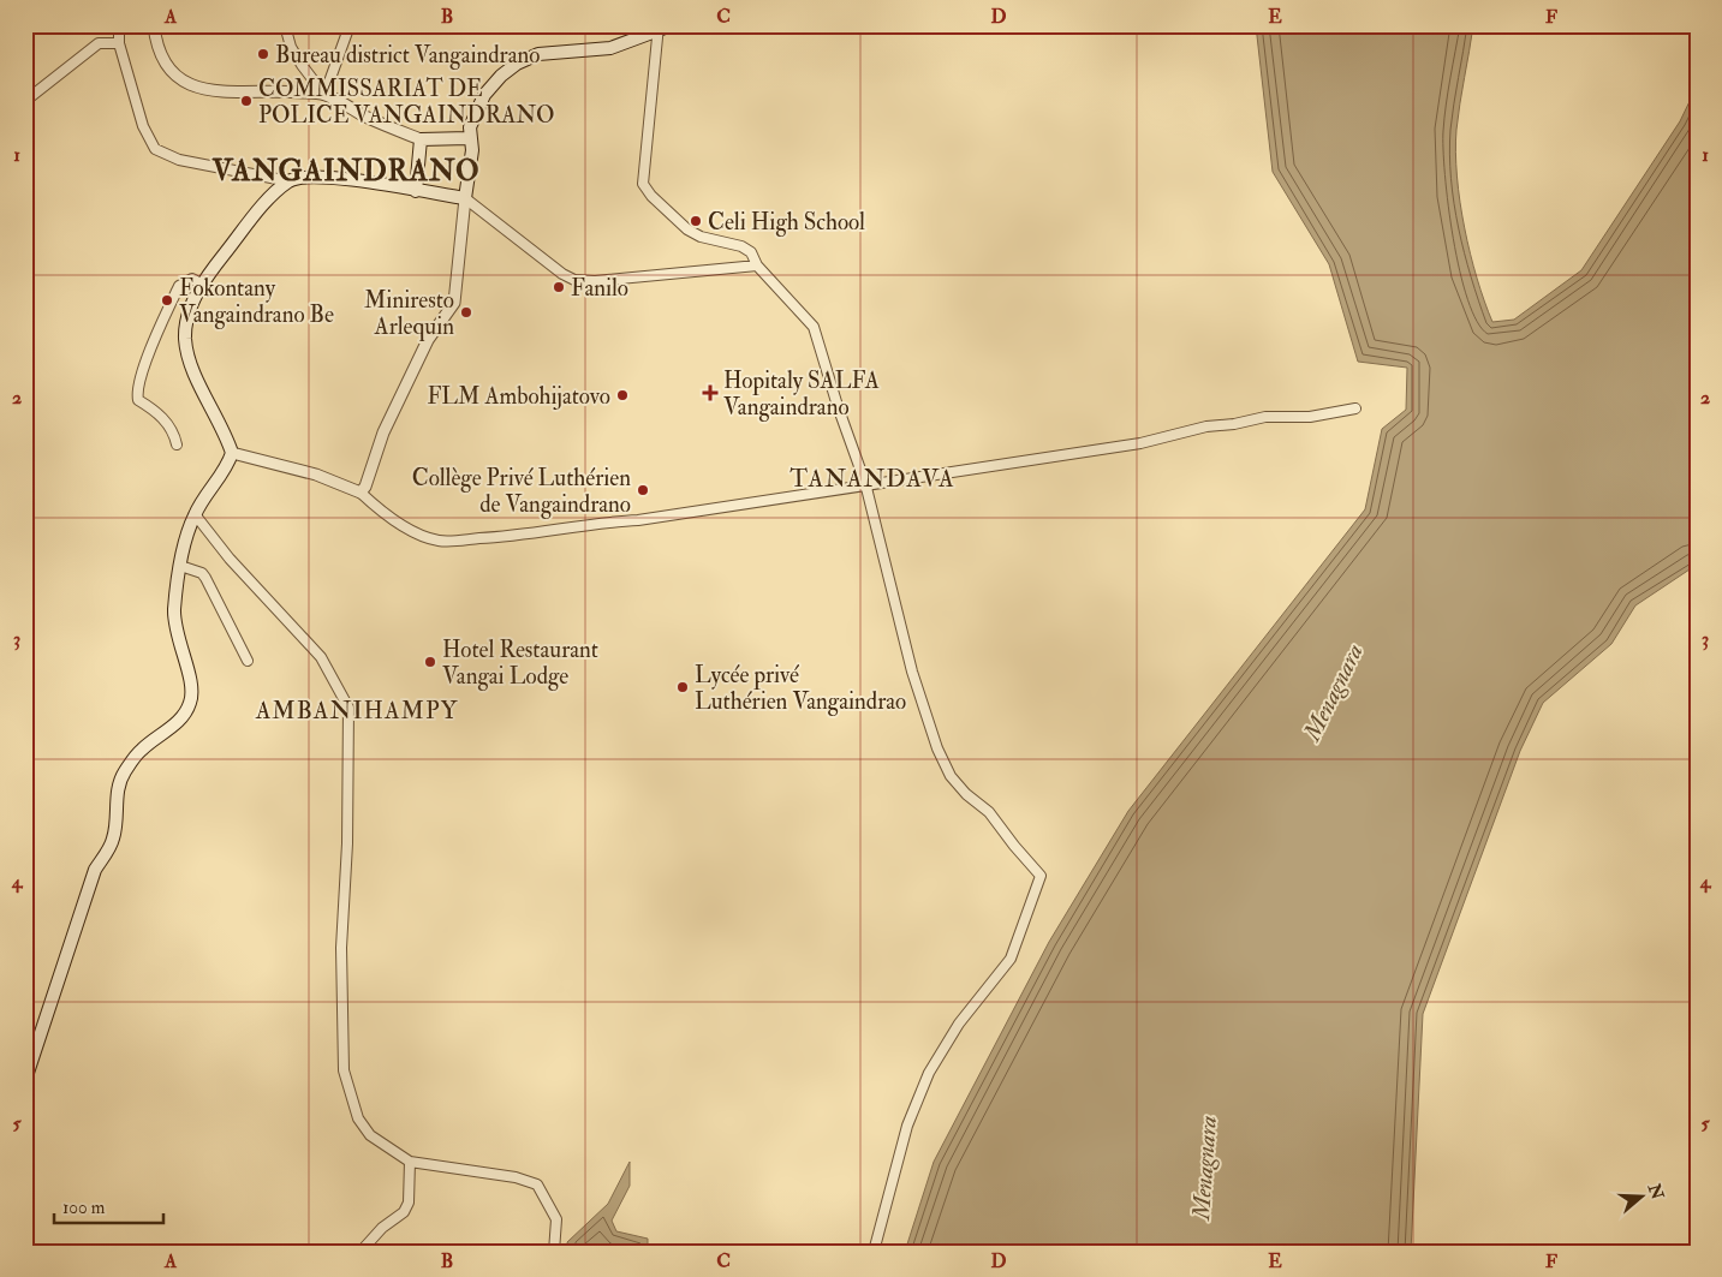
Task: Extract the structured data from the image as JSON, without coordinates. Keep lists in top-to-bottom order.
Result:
{
  "districts": ["VANGAINDRANO", "TANANDAVA", "AMBANIHAMPY"],
  "water": ["Menagnara"],
  "places": {
    "other": [
      "Bureau district Vangaindrano",
      "COMMISSARIAT DE POLICE VANGAINDRANO",
      "Celi High School",
      "Fanilo",
      "Fokontany Vangaindrano Be",
      "Miniresto Arlequin",
      "FLM Ambohijatovo",
      "Collège Privé Luthérien de Vangaindrano",
      "Hotel Restaurant Vangai Lodge",
      "Lycée privé Luthérien Vangaindrao"
    ],
    "health": ["Hopitaly SALFA Vangaindrano"]
  },
  "scale_bar": "100 m",
  "north": "right",
  "grid": {
    "columns": [
      "A",
      "B",
      "C",
      "D",
      "E",
      "F"
    ],
    "rows": [
      "1",
      "2",
      "3",
      "4",
      "5"
    ]
  }
}
